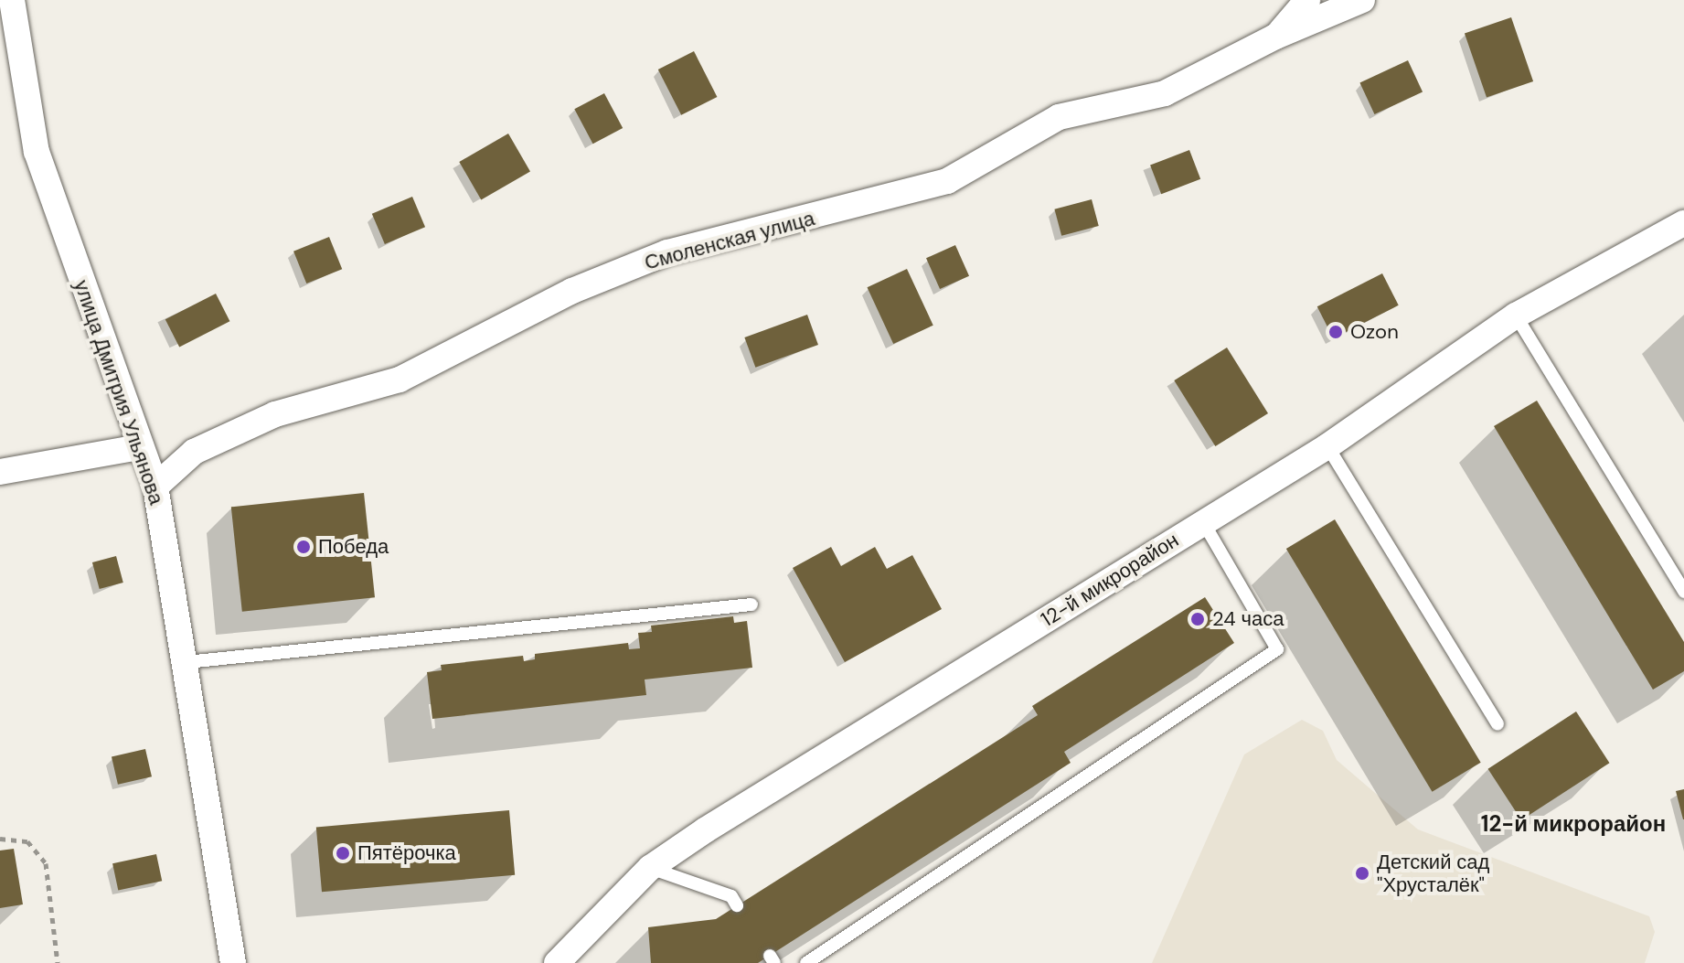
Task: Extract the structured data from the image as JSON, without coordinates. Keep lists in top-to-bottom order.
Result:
{
  "streets": {
    "street": ["Смоленская улица", "улица Дмитрия Ульянова", "12-й микрорайон"]
  },
  "crossings": [
    ["Смоленская улица", "улица Дмитрия Ульянова"]
  ],
  "districts": ["12-й микрорайон"],
  "places": [
    "Ozon",
    "Победа",
    "24 часа",
    "Пятёрочка",
    "Детский сад \"Хрусталёк\""
  ]
}
